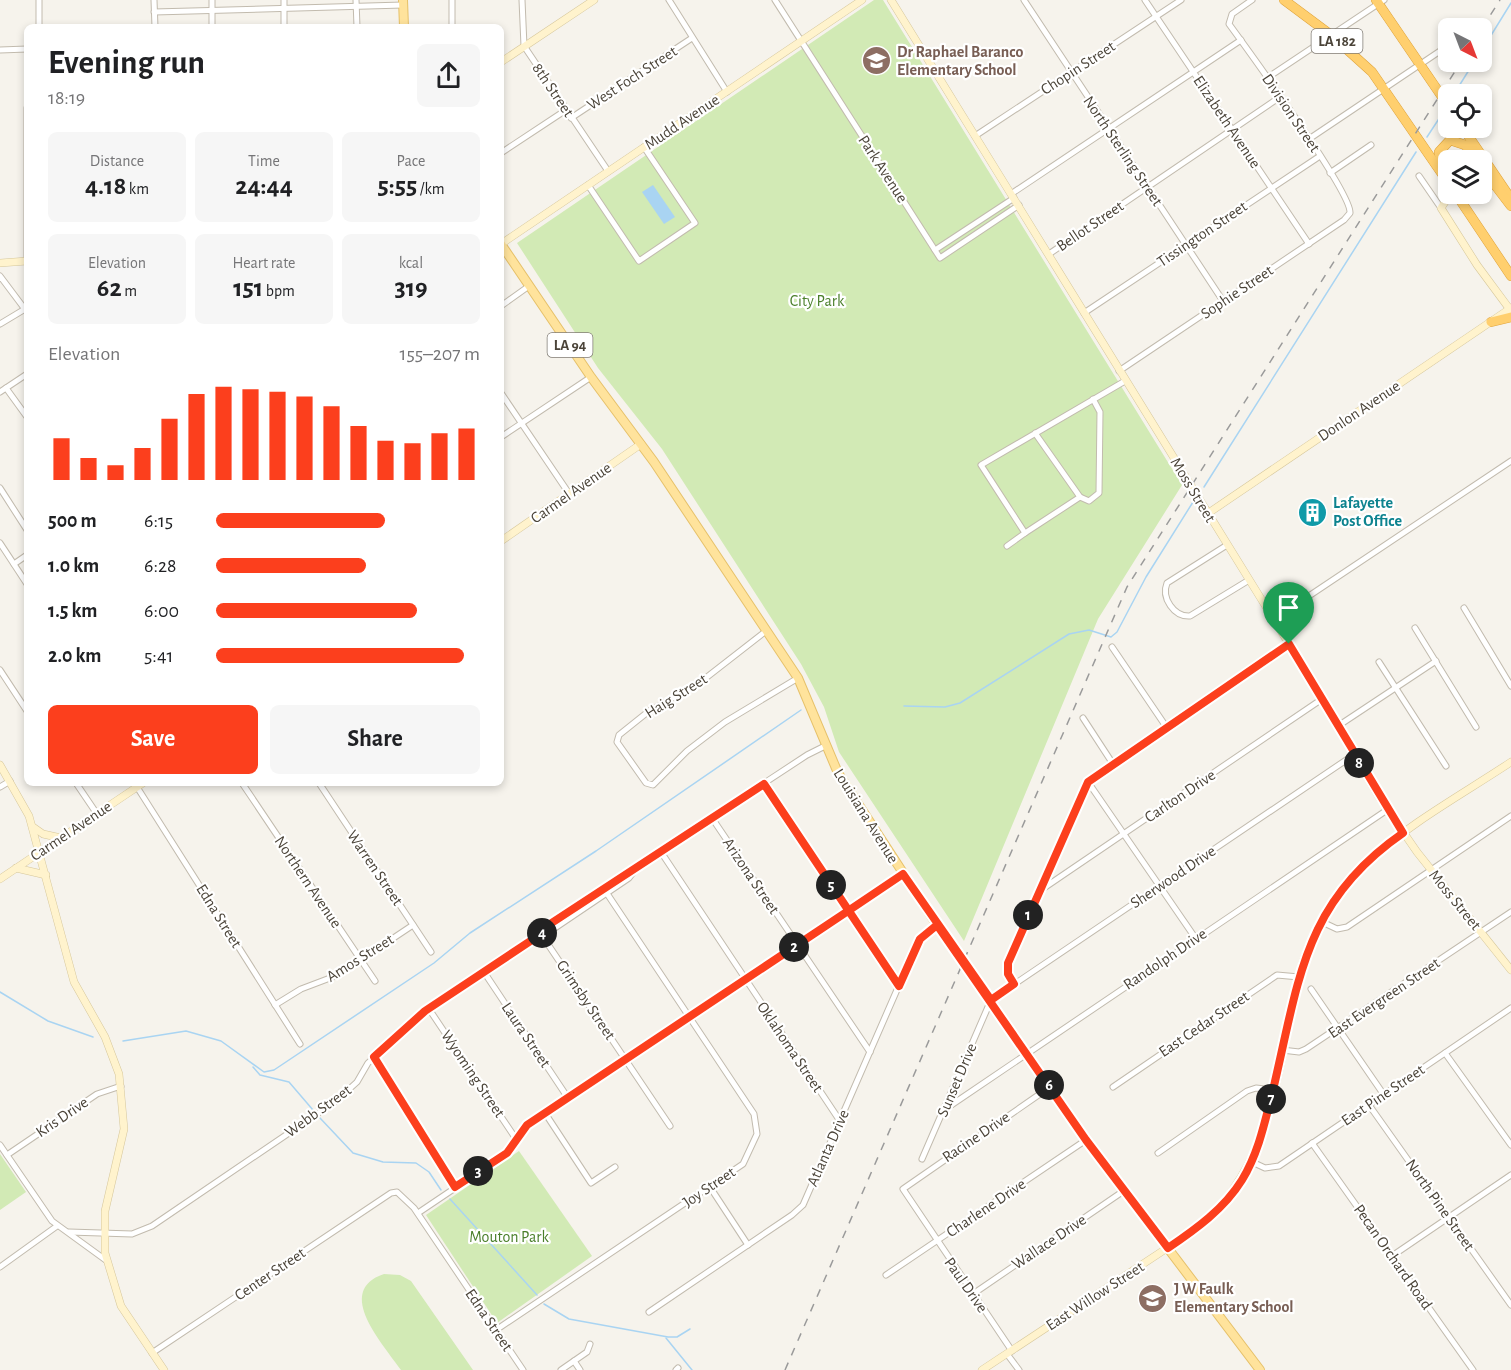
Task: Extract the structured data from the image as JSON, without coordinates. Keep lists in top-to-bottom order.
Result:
{
  "streets": {
    "highway": ["LA 182"],
    "main road": [
      "Mudd Avenue",
      "LA 94",
      "Donlon Avenue",
      "Moss Street",
      "Carmel Avenue",
      "Louisiana Avenue",
      "East Willow Street"
    ],
    "street": [
      "Chopin Street",
      "West Foch Street",
      "8th Street",
      "Division Street",
      "Elizabeth Avenue",
      "North Sterling Street",
      "Park Avenue",
      "Bellot Street",
      "Tissington Street",
      "Sophie Street",
      "Haig Street",
      "Carlton Drive",
      "Warren Street",
      "Arizona Street",
      "Sherwood Drive",
      "Northern Avenue",
      "Edna Street",
      "Amos Street",
      "Randolph Drive",
      "East Evergreen Street",
      "Grimsby Street",
      "East Cedar Street",
      "Laura Street",
      "Oklahoma Street",
      "Wyoming Street",
      "Sunset Drive",
      "East Pine Street",
      "Webb Street",
      "Kris Drive",
      "Racine Drive",
      "Atlanta Drive",
      "Joy Street",
      "North Pine Street",
      "Charlene Drive",
      "Wallace Drive",
      "Pecan Orchard Road",
      "Center Street",
      "Paul Drive"
    ]
  },
  "crossings": [
    ["Chopin Street", "Elizabeth Avenue"],
    ["Chopin Street", "North Sterling Street"],
    ["Chopin Street", "Moss Street"],
    ["West Foch Street", "8th Street"],
    ["8th Street", "Mudd Avenue"],
    ["Division Street", "Bellot Street"],
    ["Division Street", "Tissington Street"],
    ["Division Street", "Sophie Street"],
    ["Mudd Avenue", "Park Avenue"],
    ["Elizabeth Avenue", "Bellot Street"],
    ["Elizabeth Avenue", "Tissington Street"],
    ["Elizabeth Avenue", "Sophie Street"],
    ["North Sterling Street", "Bellot Street"],
    ["North Sterling Street", "Tissington Street"],
    ["North Sterling Street", "Sophie Street"],
    ["Bellot Street", "Moss Street"],
    ["Tissington Street", "Moss Street"],
    ["Sophie Street", "Moss Street"],
    ["Donlon Avenue", "Moss Street"],
    ["Moss Street", "Carlton Drive"],
    ["Moss Street", "Sherwood Drive"],
    ["Moss Street", "Randolph Drive"],
    ["Moss Street", "East Evergreen Street"],
    ["Moss Street", "East Willow Street"],
    ["Carmel Avenue", "Louisiana Avenue"],
    ["Haig Street", "Louisiana Avenue"],
    ["Louisiana Avenue", "Sherwood Drive"],
    ["Louisiana Avenue", "Randolph Drive"],
    ["Louisiana Avenue", "Sunset Drive"],
    ["Louisiana Avenue", "Webb Street"],
    ["Louisiana Avenue", "Racine Drive"],
    ["Louisiana Avenue", "Atlanta Drive"],
    ["Louisiana Avenue", "Charlene Drive"],
    ["Louisiana Avenue", "Wallace Drive"],
    ["Louisiana Avenue", "East Willow Street"],
    ["Warren Street", "Amos Street"],
    ["Arizona Street", "Webb Street"],
    ["Arizona Street", "Atlanta Drive"],
    ["Sherwood Drive", "Sunset Drive"],
    ["Northern Avenue", "Amos Street"],
    ["Edna Street", "Amos Street"],
    ["Edna Street", "Joy Street"],
    ["Edna Street", "Center Street"],
    ["Randolph Drive", "Sunset Drive"],
    ["East Evergreen Street", "East Willow Street"],
    ["Grimsby Street", "Webb Street"],
    ["East Cedar Street", "East Willow Street"],
    ["Laura Street", "Webb Street"],
    ["Oklahoma Street", "Webb Street"],
    ["Oklahoma Street", "Atlanta Drive"],
    ["Wyoming Street", "Webb Street"],
    ["East Pine Street", "North Pine Street"],
    ["East Pine Street", "Pecan Orchard Road"],
    ["East Pine Street", "East Willow Street"],
    ["Webb Street", "Joy Street"],
    ["Racine Drive", "Paul Drive"],
    ["Charlene Drive", "Paul Drive"],
    ["Wallace Drive", "Paul Drive"],
    ["Paul Drive", "East Willow Street"]
  ],
  "parks": ["City Park", "Mouton Park"],
  "places": {
    "school or university": ["Dr Raphael Baranco Elementary School", "J W Faulk Elementary School"],
    "building": ["Lafayette Post Office"]
  },
  "north": "bottom right",
  "page": {
    "heading": ["Evening run", "18:19"],
    "stats": [
      ["Distance", "4.18 km"],
      ["Time", "24:44"],
      ["Pace", "5:55 /km"],
      ["Elevation", "62 m"],
      ["Heart rate", "151 bpm"],
      ["kcal", "319"]
    ],
    "chart": ["Elevation", "155–207 m"],
    "list": [
      {
        "name": "500 m",
        "note": "6:15"
      },
      {
        "name": "1.0 km",
        "note": "6:28"
      },
      {
        "name": "1.5 km",
        "note": "6:00"
      },
      {
        "name": "2.0 km",
        "note": "5:41"
      }
    ],
    "buttons": ["Save", "Share"],
    "pins": [
      "8",
      "5",
      "1",
      "4",
      "2",
      "6",
      "7",
      "3"
    ]
  }
}
